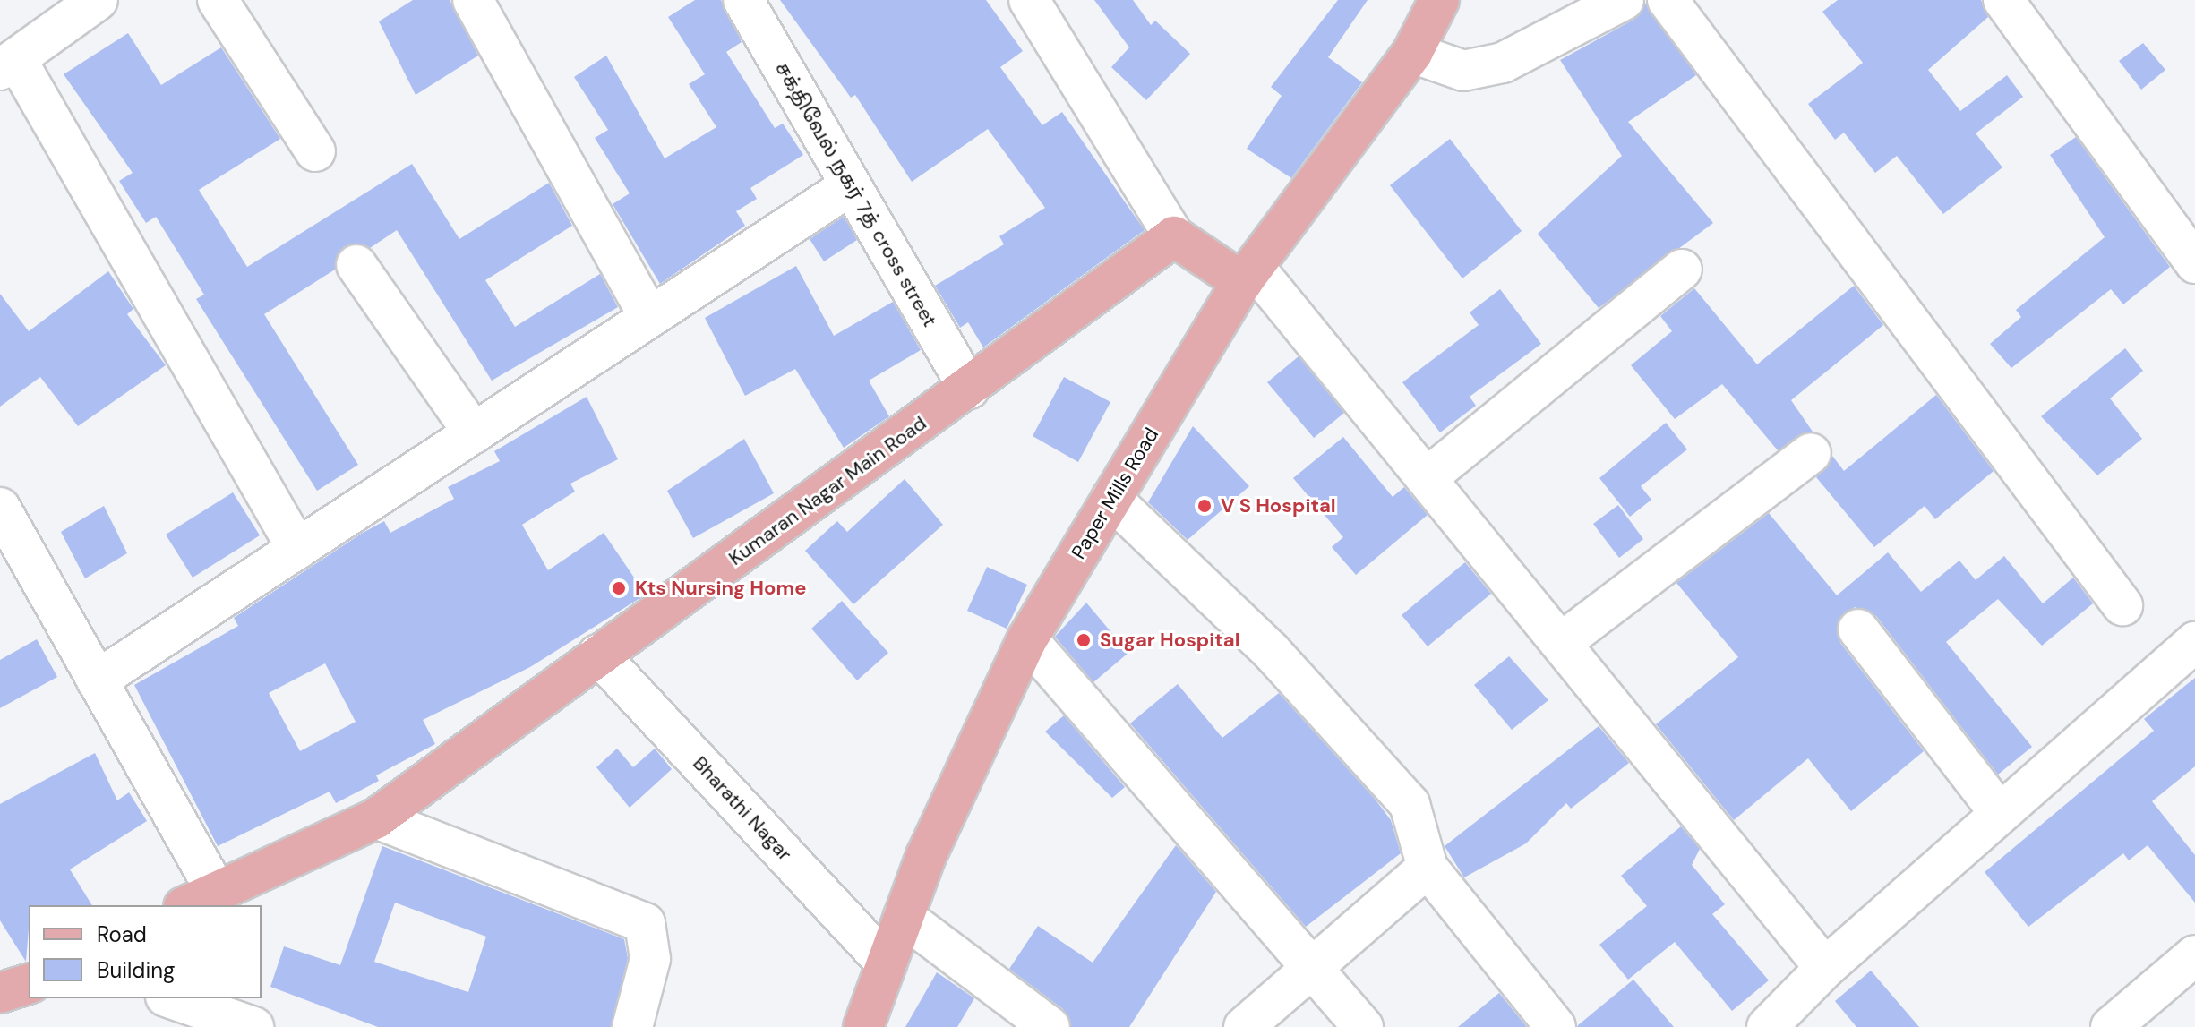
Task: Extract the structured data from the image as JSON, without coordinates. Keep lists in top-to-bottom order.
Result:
{
  "streets": {
    "main road": ["Kumaran Nagar Main Road", "Paper Mills Road"],
    "street": ["சக்திவேல் நகர் 7த் cross street", "Bharathi Nagar"]
  },
  "crossings": [
    ["சக்திவேல் நகர் 7த் cross street", "Kumaran Nagar Main Road"],
    ["Kumaran Nagar Main Road", "Bharathi Nagar"],
    ["Paper Mills Road", "Bharathi Nagar"]
  ],
  "places": ["V S Hospital", "Kts Nursing Home", "Sugar Hospital"],
  "legend": ["Road", "Building"]
}
